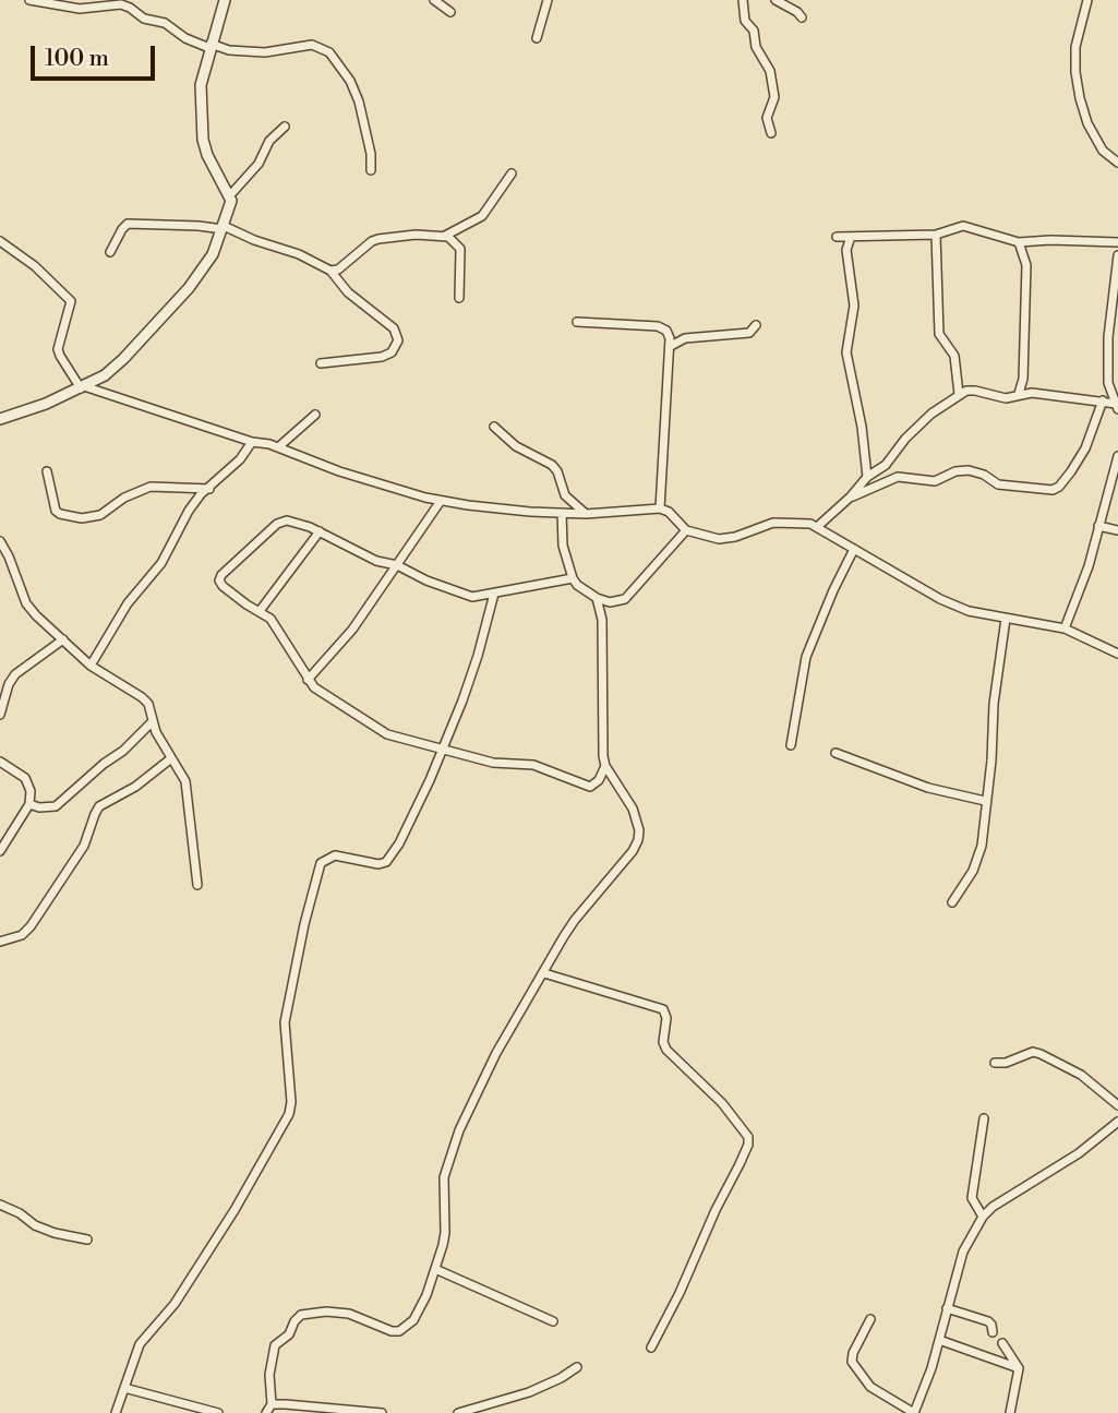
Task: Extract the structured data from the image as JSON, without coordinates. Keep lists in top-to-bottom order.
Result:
{
  "scale_bar": "100 m"
}
